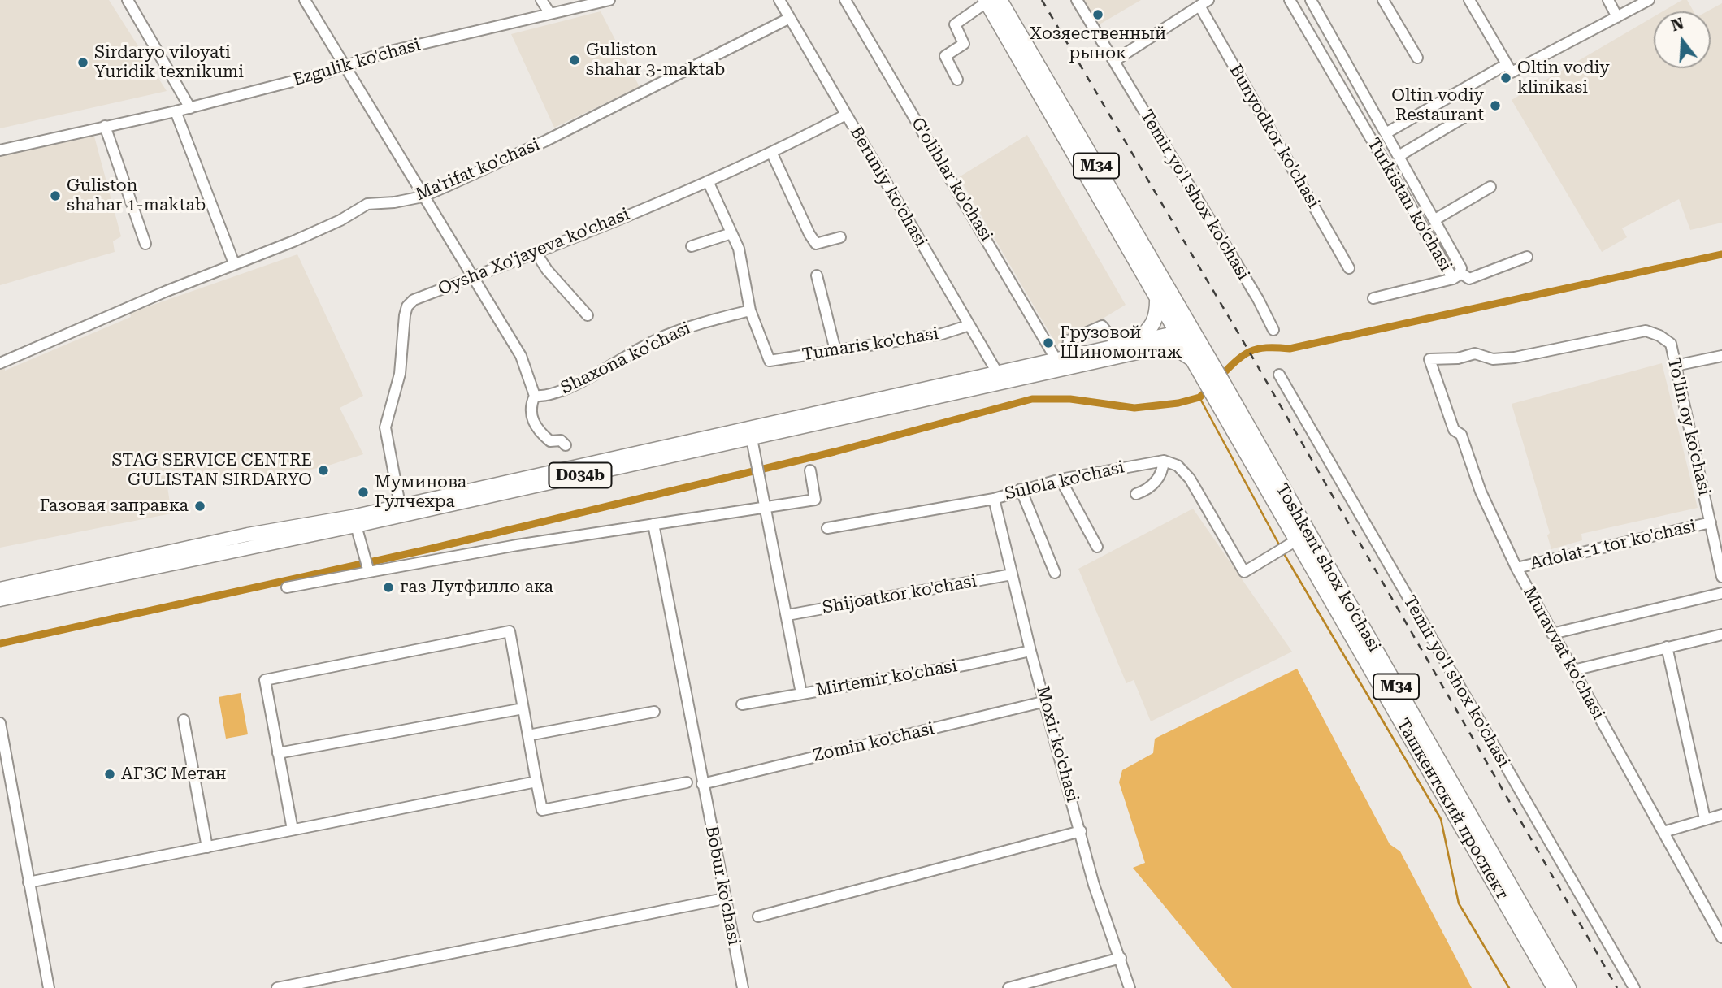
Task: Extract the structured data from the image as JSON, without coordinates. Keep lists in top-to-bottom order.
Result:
{
  "streets": {
    "highway": ["M34", "Toshkent shox ko'chasi", "Ташкентский проспект"],
    "main road": ["D034b"],
    "street": [
      "Ezgulik ko'chasi",
      "Bunyodkor ko'chasi",
      "Ma'rifat ko'chasi",
      "G'oliblar ko'chasi",
      "Beruniy ko'chasi",
      "Temir yo'l shox ko'chasi",
      "Turkistan ko'chasi",
      "Oysha Xo'jayeva ko'chasi",
      "Tumaris ko'chasi",
      "Shaxona ko'chasi",
      "To'lin oy ko'chasi",
      "Sulola ko'chasi",
      "Adolat-1 tor ko'chasi",
      "Shijoatkor ko'chasi",
      "Muravvat ko'chasi",
      "Mirtemir ko'chasi",
      "Zomin ko'chasi",
      "Moxir ko'chasi",
      "Bobur ko'chasi"
    ]
  },
  "crossings": [
    ["M34", "D034b"],
    ["M34", "Toshkent shox ko'chasi"],
    ["M34", "Ташкентский проспект"],
    ["Ma'rifat ko'chasi", "Beruniy ko'chasi"],
    ["G'oliblar ko'chasi", "D034b"],
    ["Beruniy ko'chasi", "Oysha Xo'jayeva ko'chasi"],
    ["Beruniy ko'chasi", "Tumaris ko'chasi"],
    ["Beruniy ko'chasi", "D034b"],
    ["Oysha Xo'jayeva ko'chasi", "D034b"],
    ["Tumaris ko'chasi", "Shaxona ko'chasi"],
    ["To'lin oy ko'chasi", "Adolat-1 tor ko'chasi"],
    ["To'lin oy ko'chasi", "Muravvat ko'chasi"],
    ["Sulola ko'chasi", "Moxir ko'chasi"],
    ["Adolat-1 tor ko'chasi", "Muravvat ko'chasi"],
    ["Toshkent shox ko'chasi", "Ташкентский проспект"],
    ["Shijoatkor ko'chasi", "Moxir ko'chasi"],
    ["Mirtemir ko'chasi", "Moxir ko'chasi"],
    ["Zomin ko'chasi", "Moxir ko'chasi"],
    ["Zomin ko'chasi", "Bobur ko'chasi"]
  ],
  "places": [
    "Хозяественный рынок",
    "Guliston shahar 3-maktab",
    "Sirdaryo viloyati Yuridik texnikumi",
    "Oltin vodiy klinikasi",
    "Oltin vodiy Restaurant",
    "Guliston shahar 1-maktab",
    "Грузовой Шиномонтаж",
    "STAG SERVICE CENTRE GULISTAN SIRDARYO",
    "Муминова Гулчехра",
    "Газовая заправка",
    "газ Лутфилло ака",
    "АГЗС Метан"
  ],
  "north": "top"
}
